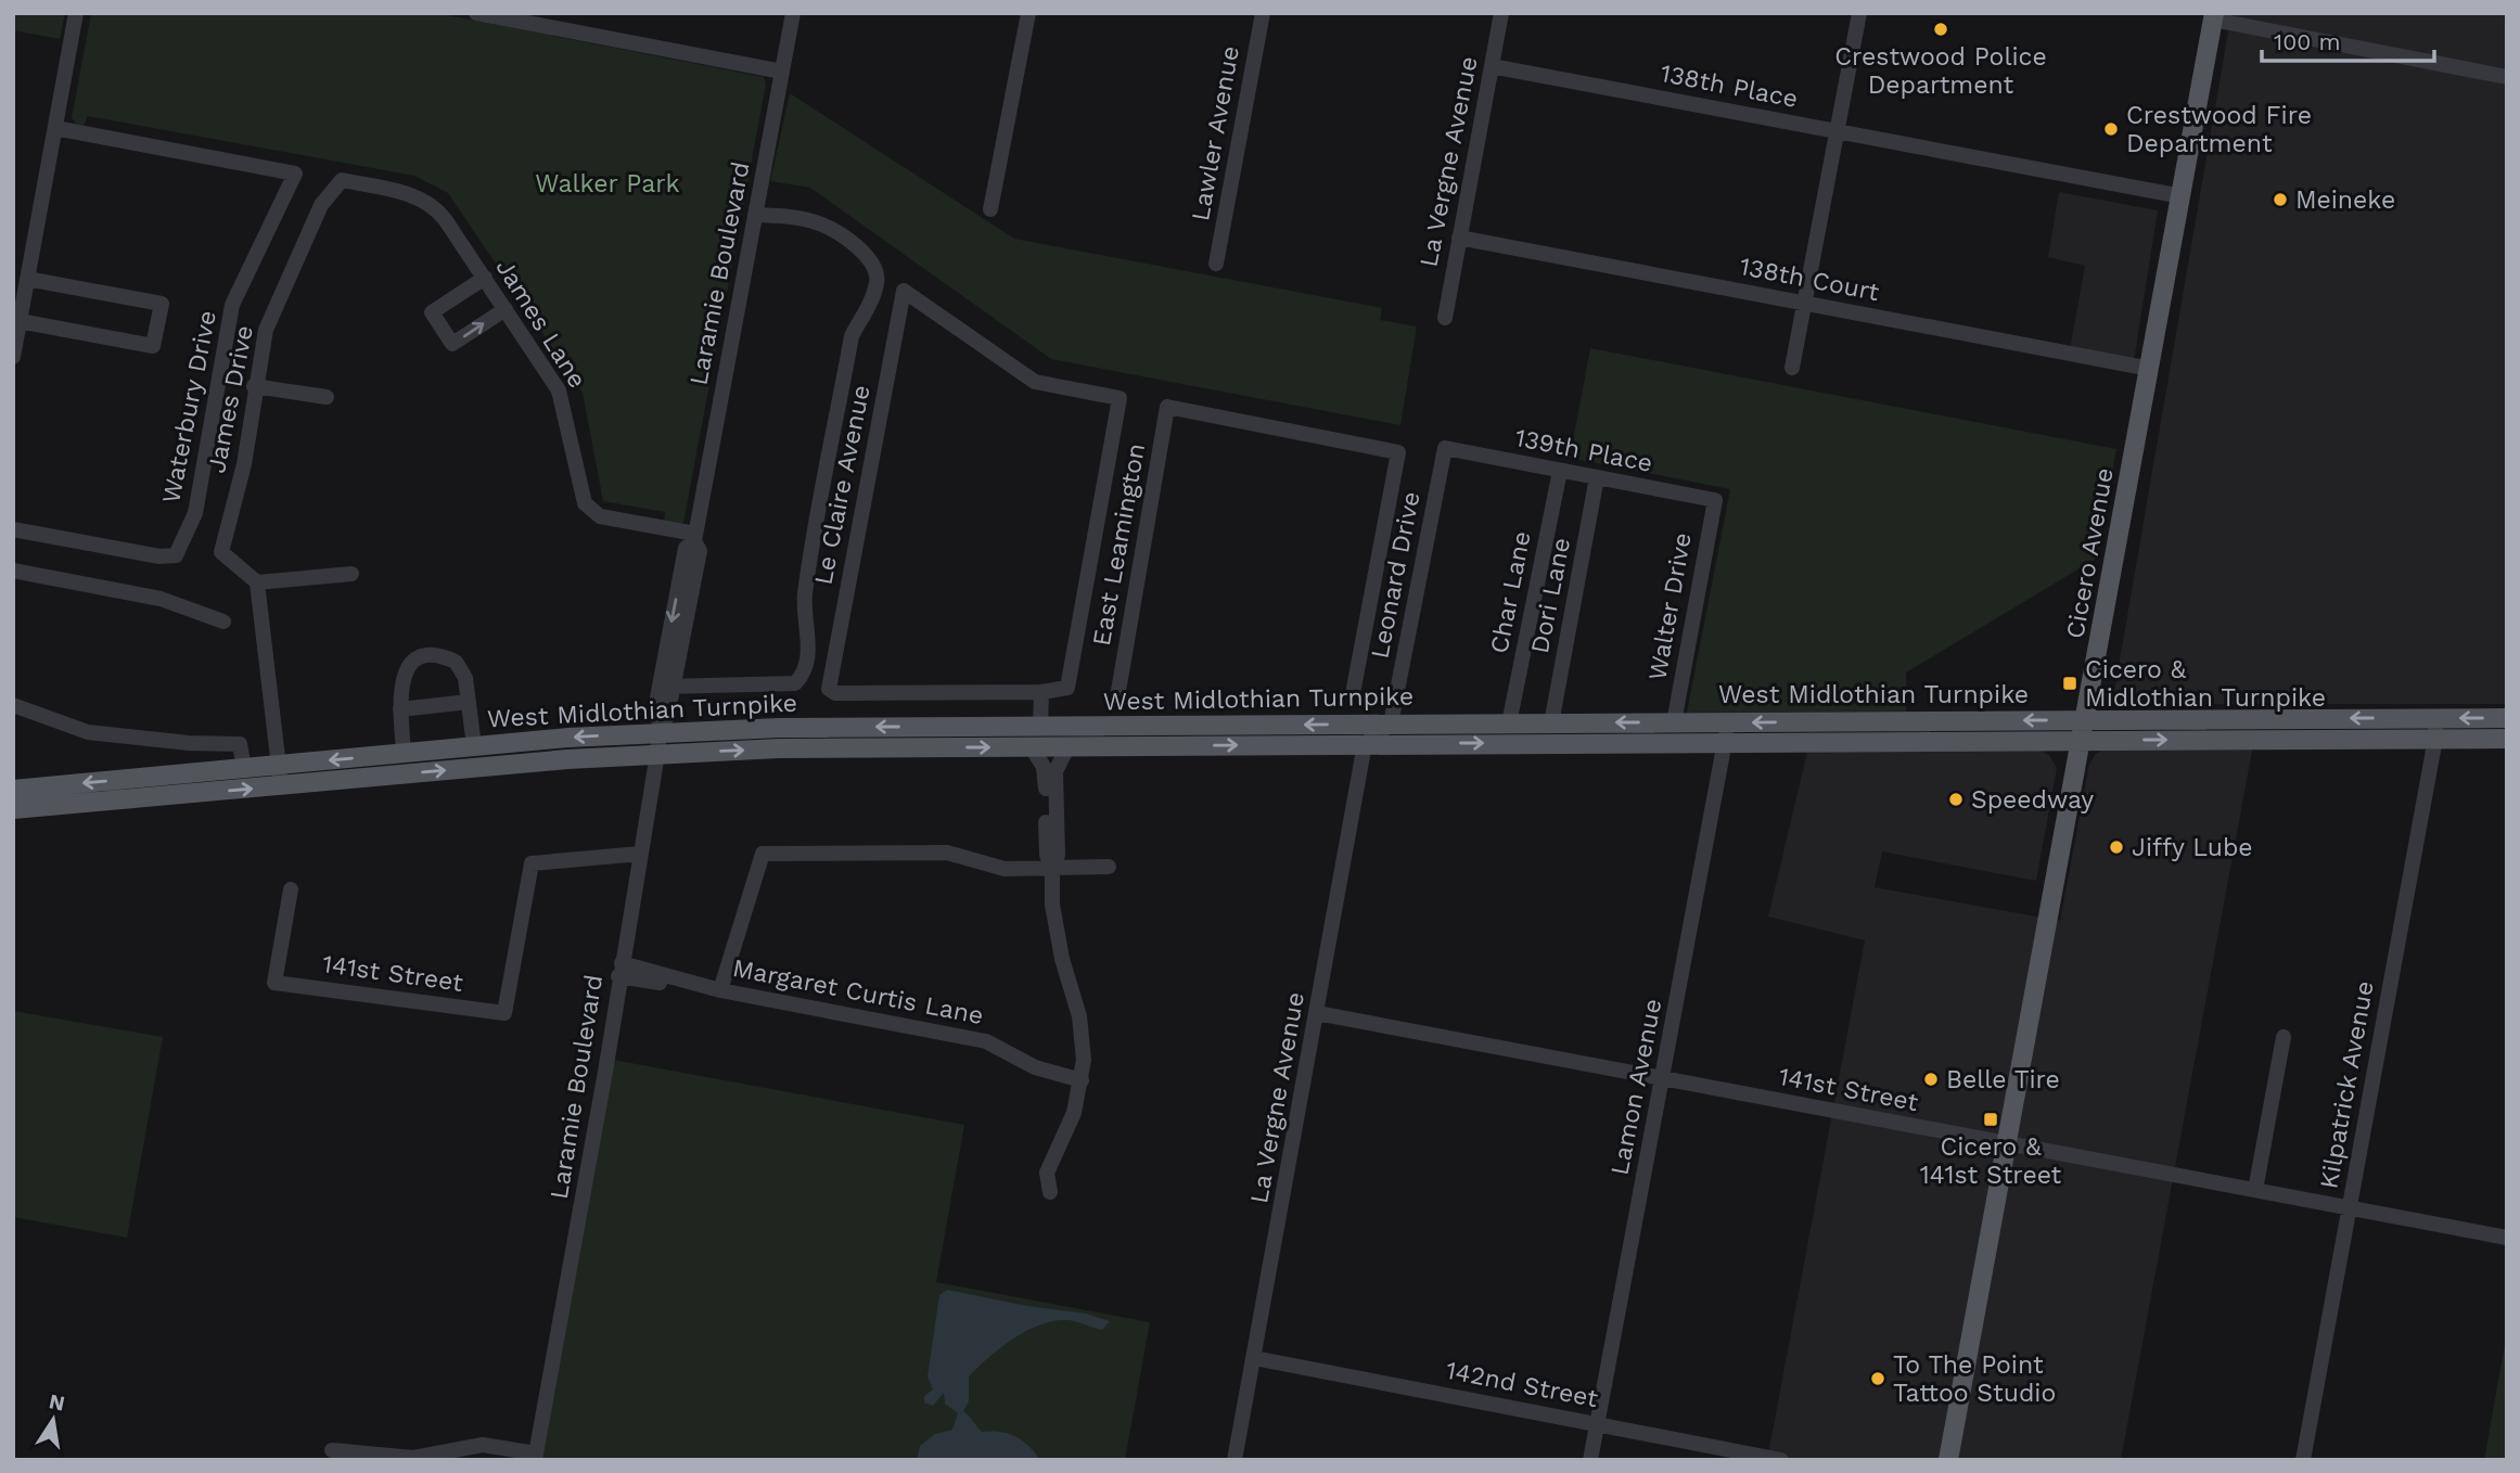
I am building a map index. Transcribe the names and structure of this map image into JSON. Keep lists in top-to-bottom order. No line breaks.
{"streets":{"main road":["Cicero Avenue","West Midlothian Turnpike"],"street":["138th Place","Lawler Avenue","La Vergne Avenue","Laramie Boulevard","138th Court","James Lane","James Drive","Waterbury Drive","139th Place","Le Claire Avenue","East Leamington","Leonard Drive","Char Lane","Dori Lane","Walter Drive","141st Street","Margaret Curtis Lane","Kilpatrick Avenue","Lamon Avenue","142nd Street"]},"crossings":[["138th Place","La Vergne Avenue"],["138th Place","Cicero Avenue"],["La Vergne Avenue","138th Court"],["La Vergne Avenue","West Midlothian Turnpike"],["La Vergne Avenue","141st Street"],["La Vergne Avenue","142nd Street"],["Laramie Boulevard","James Lane"],["Laramie Boulevard","West Midlothian Turnpike"],["Laramie Boulevard","141st Street"],["Laramie Boulevard","Margaret Curtis Lane"],["138th Court","Cicero Avenue"],["James Lane","James Drive"],["139th Place","Leonard Drive"],["139th Place","Char Lane"],["139th Place","Dori Lane"],["139th Place","Walter Drive"],["Cicero Avenue","West Midlothian Turnpike"],["Cicero Avenue","141st Street"],["Leonard Drive","West Midlothian Turnpike"],["Char Lane","West Midlothian Turnpike"],["Dori Lane","West Midlothian Turnpike"],["Walter Drive","West Midlothian Turnpike"],["West Midlothian Turnpike","Kilpatrick Avenue"],["West Midlothian Turnpike","Lamon Avenue"],["141st Street","Kilpatrick Avenue"],["141st Street","Lamon Avenue"],["Lamon Avenue","142nd Street"]],"parks":["Walker Park"],"places":{"other":["Crestwood Police Department","Crestwood Fire Department","Meineke","Speedway","Jiffy Lube","Belle Tire","To The Point Tattoo Studio"],"transit":["Cicero & Midlothian Turnpike","Cicero & 141st Street"]},"scale_bar":"100 m","north":"top"}
